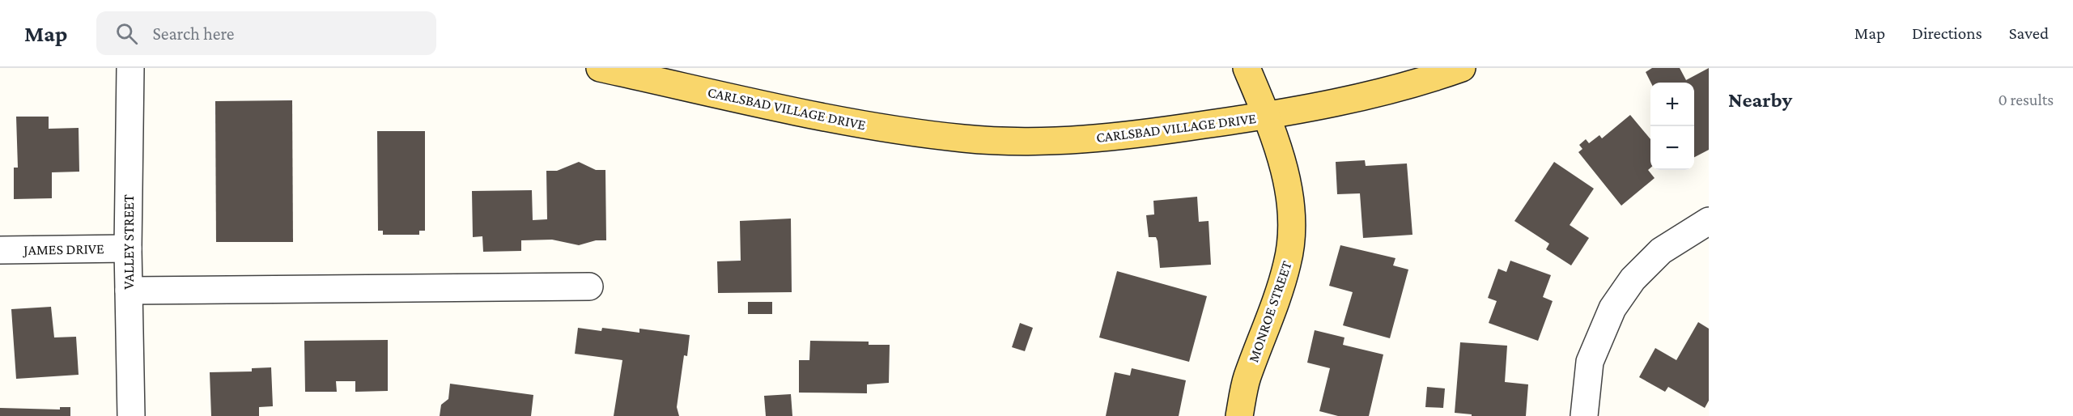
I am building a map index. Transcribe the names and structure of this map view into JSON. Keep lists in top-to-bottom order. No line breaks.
{"streets":{"main road":["CARLSBAD VILLAGE DRIVE","MONROE STREET"],"street":["VALLEY STREET","JAMES DRIVE"]},"crossings":[["CARLSBAD VILLAGE DRIVE","MONROE STREET"],["VALLEY STREET","JAMES DRIVE"]],"page":{"header":"Map","search":"Search here","nav":["Map","Directions","Saved"],"heading":["Nearby","0 results"],"map_buttons":["+","−"]}}
